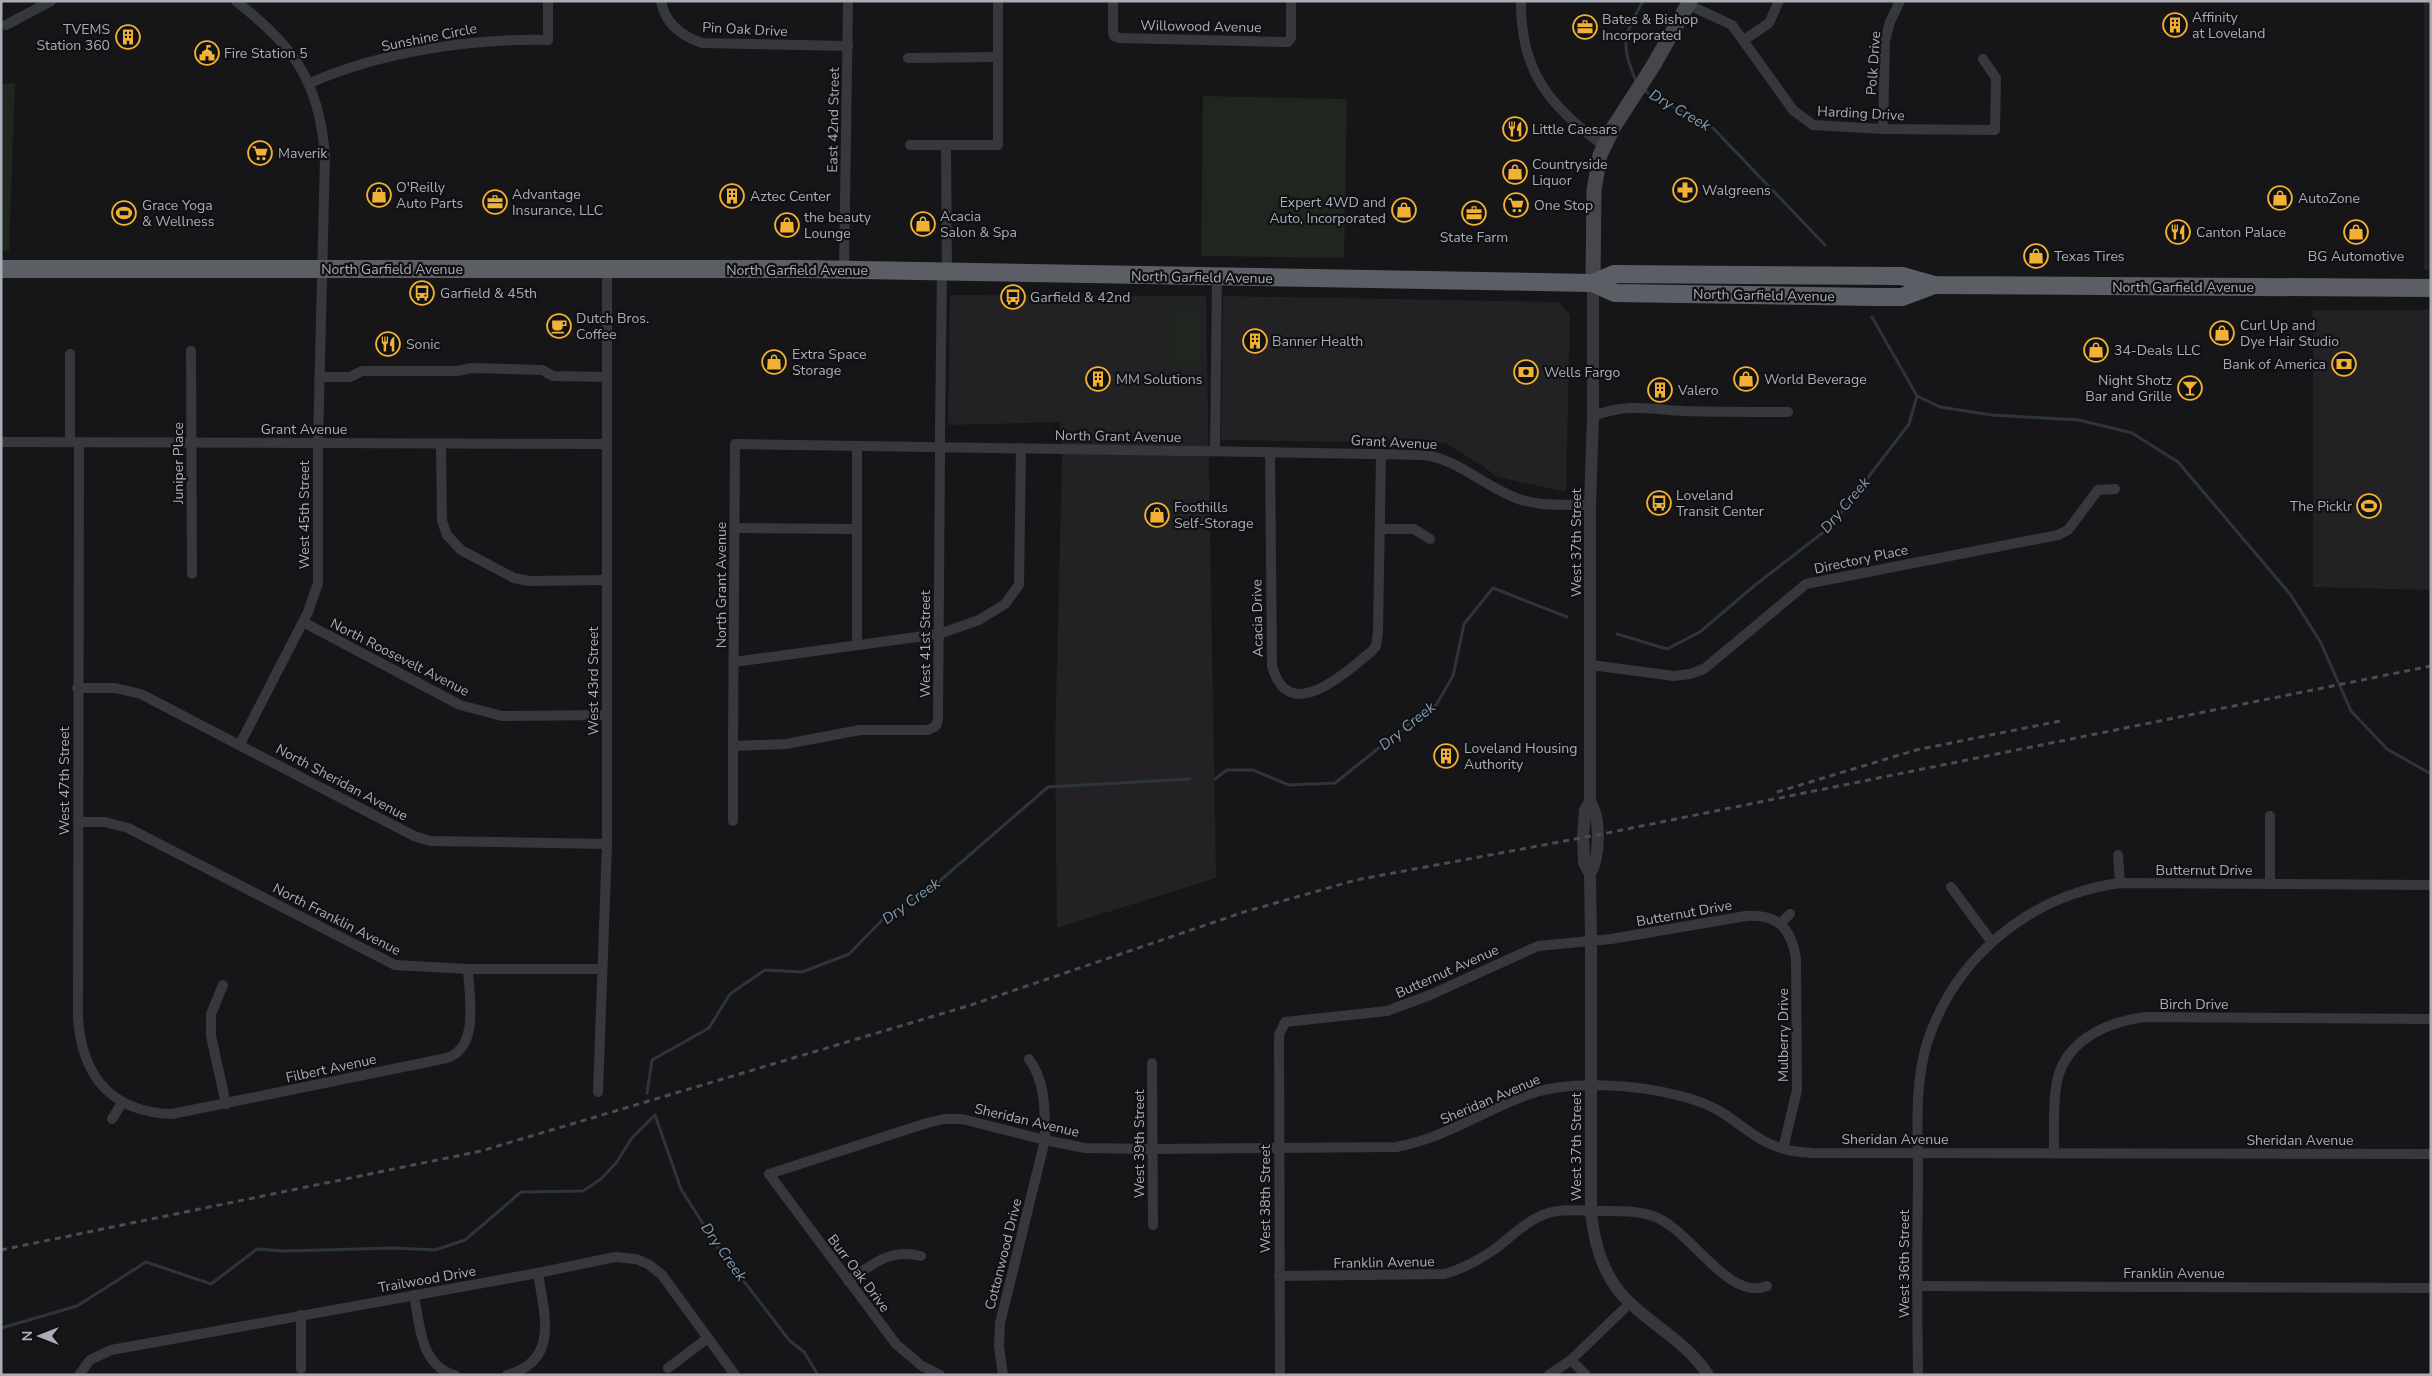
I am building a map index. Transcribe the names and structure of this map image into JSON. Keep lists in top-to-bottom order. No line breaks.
{"streets":{"highway":["North Garfield Avenue"],"street":["Willowood Avenue","Pin Oak Drive","Sunshine Circle","Polk Drive","Harding Drive","East 42nd Street","Grant Avenue","North Grant Avenue","Juniper Place","West 45th Street","West 37th Street","Directory Place","Acacia Drive","West 41st Street","North Roosevelt Avenue","West 43rd Street","West 47th Street","North Sheridan Avenue","Butternut Drive","North Franklin Avenue","Butternut Avenue","Birch Drive","Mulberry Drive","Filbert Avenue","Sheridan Avenue","West 39th Street","West 38th Street","Cottonwood Drive","Franklin Avenue","West 36th Street","Burr Oak Drive","Trailwood Drive"]},"crossings":[["Pin Oak Drive","East 42nd Street"],["Sunshine Circle","West 45th Street"],["Polk Drive","Harding Drive"],["East 42nd Street","North Garfield Avenue"],["North Garfield Avenue","West 45th Street"],["North Garfield Avenue","West 37th Street"],["North Garfield Avenue","West 41st Street"],["North Garfield Avenue","West 43rd Street"],["Grant Avenue","North Grant Avenue"],["Grant Avenue","Juniper Place"],["Grant Avenue","West 45th Street"],["Grant Avenue","West 37th Street"],["Grant Avenue","Acacia Drive"],["Grant Avenue","West 43rd Street"],["Grant Avenue","West 47th Street"],["North Grant Avenue","West 41st Street"],["West 45th Street","North Roosevelt Avenue"],["West 45th Street","North Sheridan Avenue"],["West 37th Street","Directory Place"],["West 37th Street","Butternut Drive"],["West 37th Street","Butternut Avenue"],["West 37th Street","Sheridan Avenue"],["West 37th Street","Franklin Avenue"],["North Roosevelt Avenue","West 43rd Street"],["West 43rd Street","North Sheridan Avenue"],["West 43rd Street","North Franklin Avenue"],["West 47th Street","North Sheridan Avenue"],["West 47th Street","North Franklin Avenue"],["West 47th Street","Filbert Avenue"],["Butternut Drive","Butternut Avenue"],["Butternut Drive","Mulberry Drive"],["Butternut Drive","Sheridan Avenue"],["Butternut Drive","West 36th Street"],["North Franklin Avenue","Filbert Avenue"],["Butternut Avenue","West 38th Street"],["Birch Drive","Sheridan Avenue"],["Mulberry Drive","Sheridan Avenue"],["Sheridan Avenue","West 39th Street"],["Sheridan Avenue","West 38th Street"],["Sheridan Avenue","Cottonwood Drive"],["Sheridan Avenue","West 36th Street"],["Sheridan Avenue","Burr Oak Drive"],["West 38th Street","Franklin Avenue"],["Franklin Avenue","West 36th Street"]],"water":["Dry Creek"],"places":{"building":["Affinity at Loveland","TVEMS Station 360","Aztec Center","Banner Health","MM Solutions","Valero","Loveland Housing Authority"],"office":["Bates & Bishop Incorporated","Advantage Insurance, LLC","State Farm"],"public building":["Fire Station 5"],"restaurant":["Little Caesars","Canton Palace","Sonic"],"supermarket":["Maverik","One Stop"],"shop":["Countryside Liquor","O'Reilly Auto Parts","AutoZone","Expert 4WD and Auto, Incorporated","Acacia Salon & Spa","the beauty Lounge","BG Automotive","Texas Tires","Curl Up and Dye Hair Studio","34-Deals LLC","Extra Space Storage","World Beverage","Foothills Self-Storage"],"pharmacy":["Walgreens"],"sports":["Grace Yoga & Wellness","The Picklr"],"bus stop":["Garfield & 45th","Garfield & 42nd","Loveland Transit Center"],"cafe":["Dutch Bros. Coffee"],"bank":["Bank of America","Wells Fargo"],"bar":["Night Shotz Bar and Grille"]},"north":"left"}
